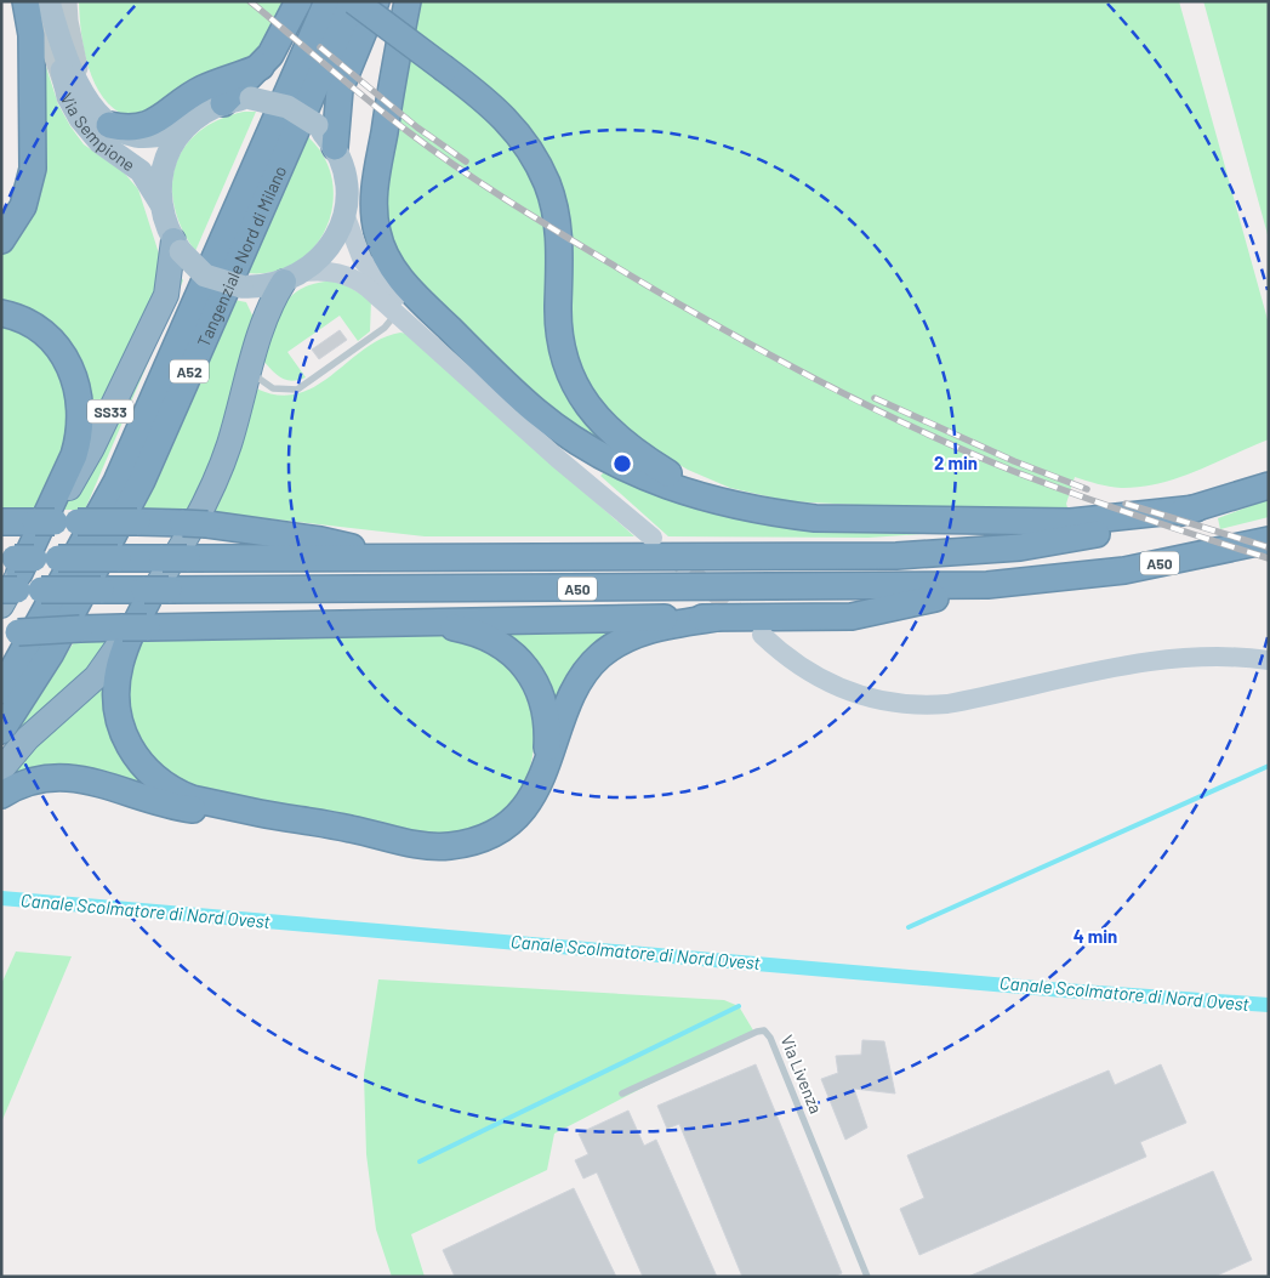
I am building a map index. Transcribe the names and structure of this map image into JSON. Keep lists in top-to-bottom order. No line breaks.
{"streets":{"highway":["Tangenziale Nord di Milano","A52","SS33","A50"],"main road":["Via Sempione"],"lane":["Via Livenza"]},"crossings":[["Via Sempione","SS33"],["SS33","A50"]],"water":["Canale Scolmatore di Nord Ovest"],"rings":["2 min","4 min"]}
